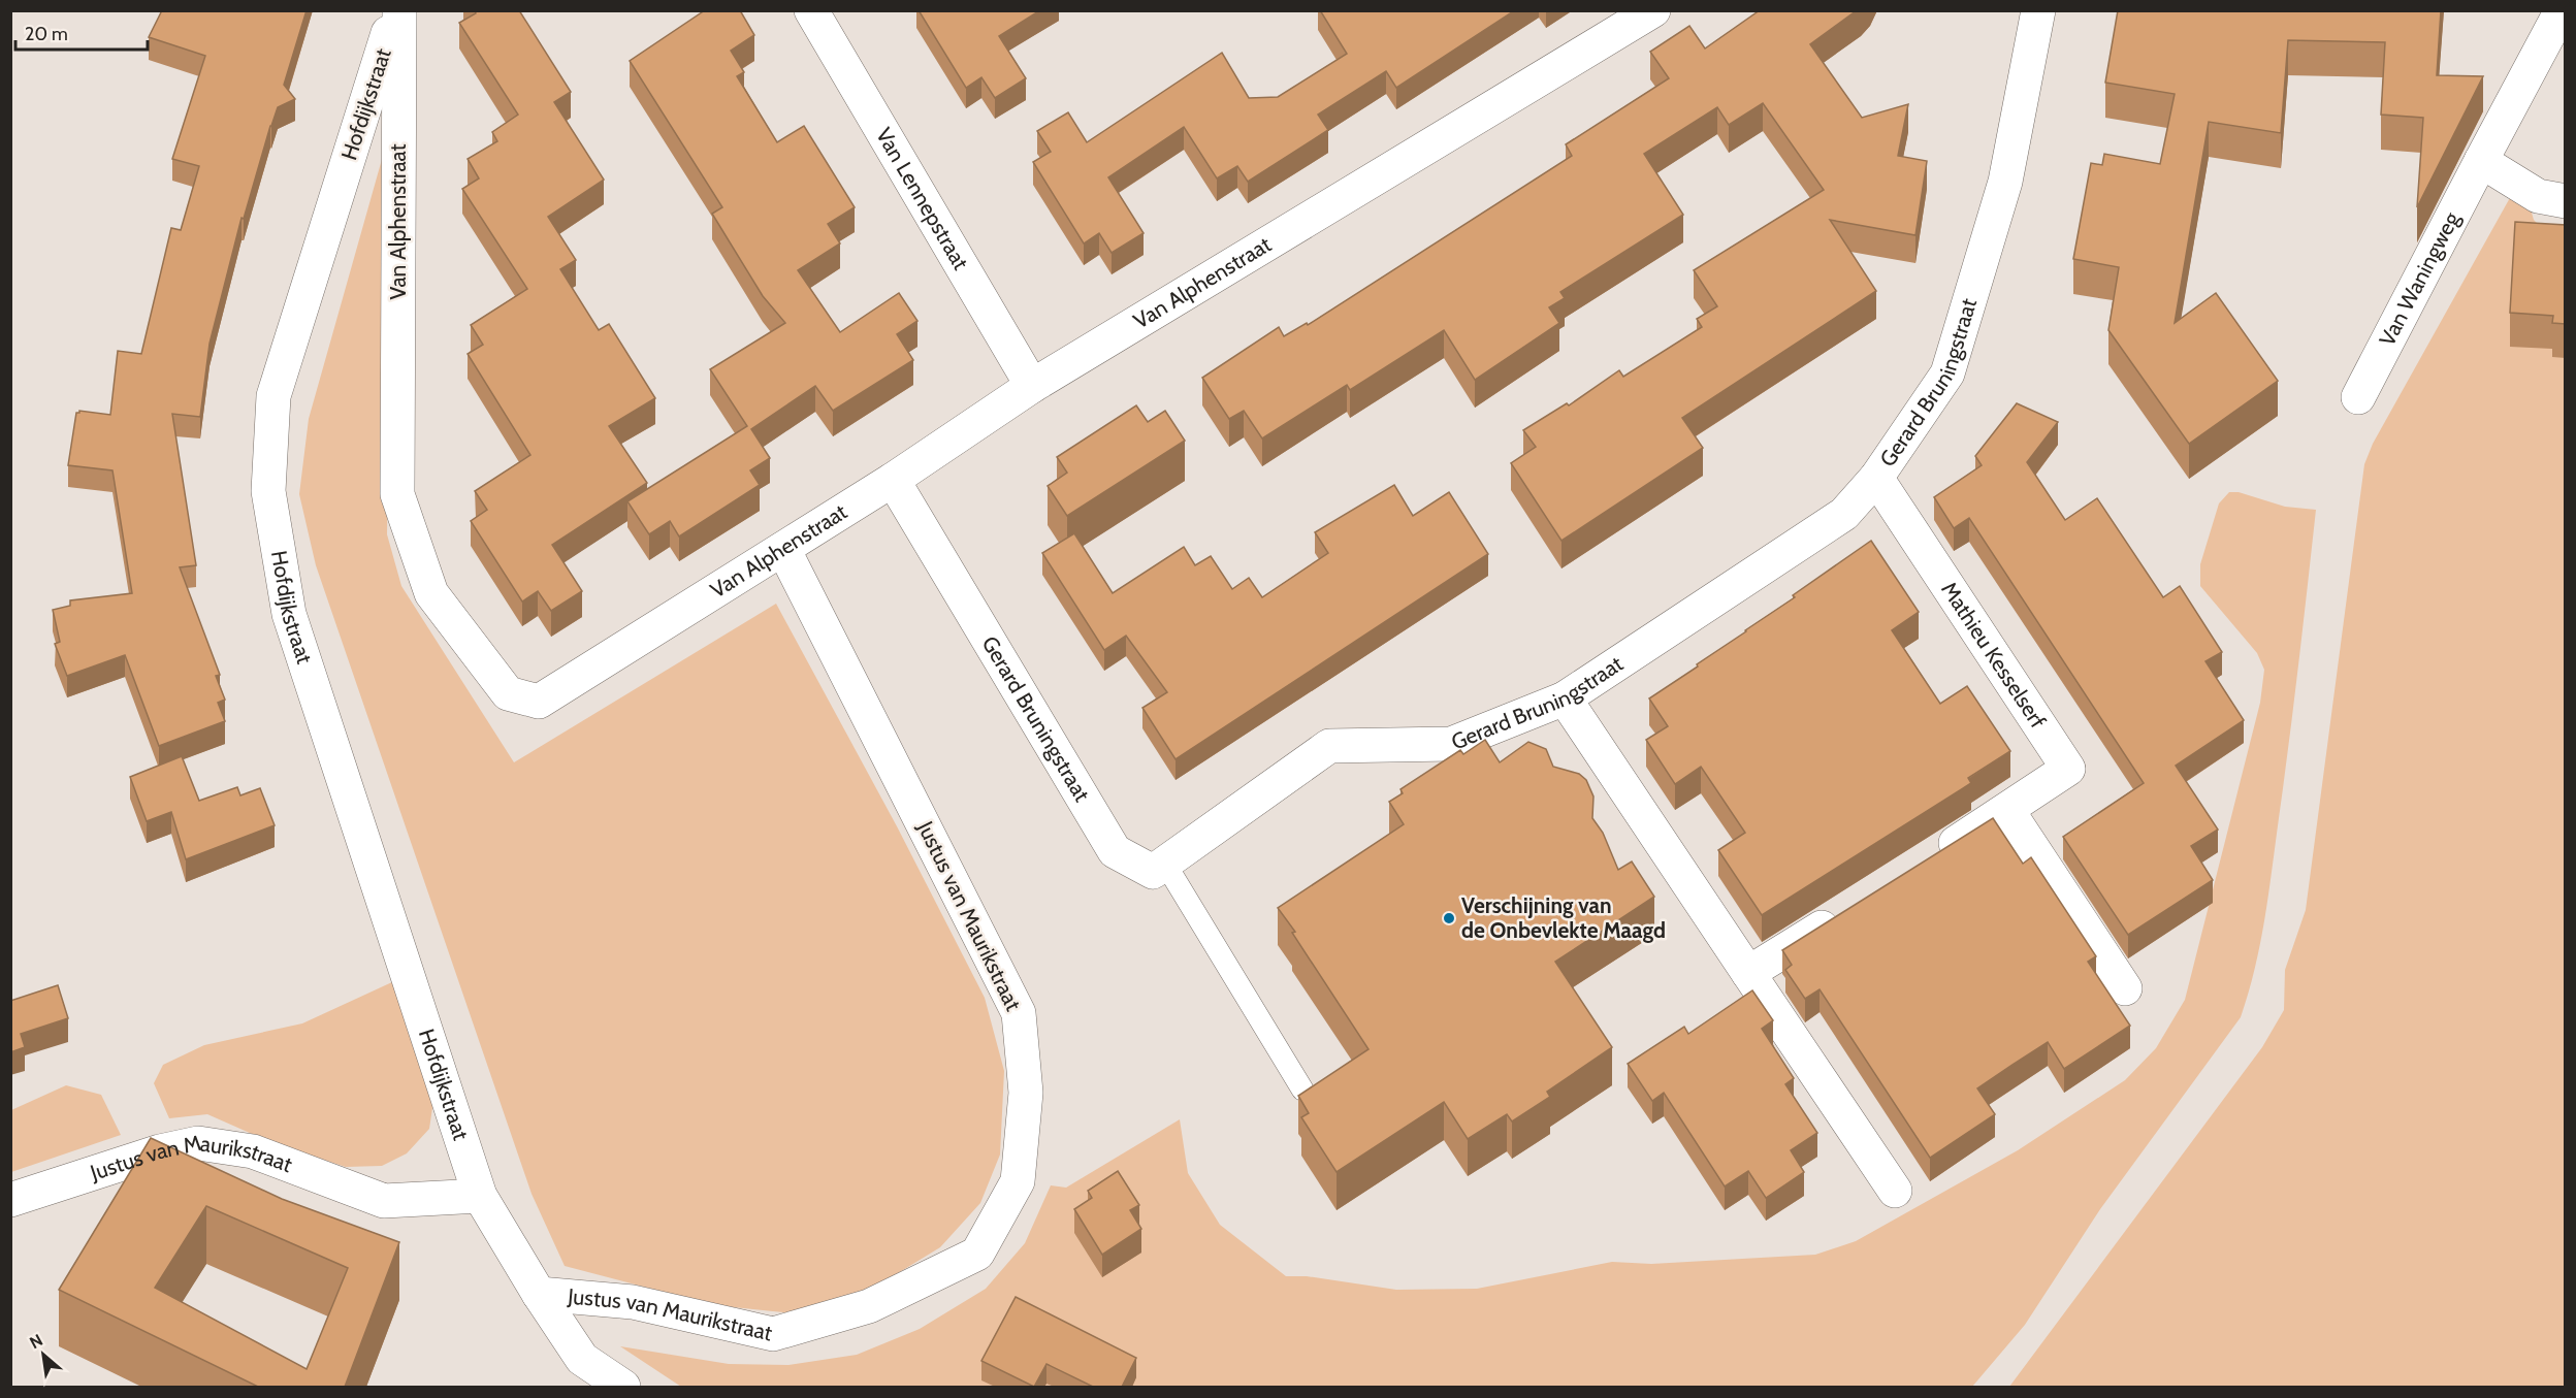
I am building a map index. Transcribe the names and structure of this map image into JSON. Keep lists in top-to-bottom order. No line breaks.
{"streets":{"street":["Hofdijkstraat","Van Lennepstraat","Van Alphenstraat","Van Waningweg","Gerard Bruningstraat","Mathieu Kesselserf","Justus van Maurikstraat"]},"crossings":[["Hofdijkstraat","Van Alphenstraat"],["Hofdijkstraat","Justus van Maurikstraat"],["Van Lennepstraat","Van Alphenstraat"],["Van Alphenstraat","Gerard Bruningstraat"],["Van Alphenstraat","Justus van Maurikstraat"],["Gerard Bruningstraat","Mathieu Kesselserf"]],"places":["Verschijning van de Onbevlekte Maagd"],"scale_bar":"20 m","north":"top left"}
